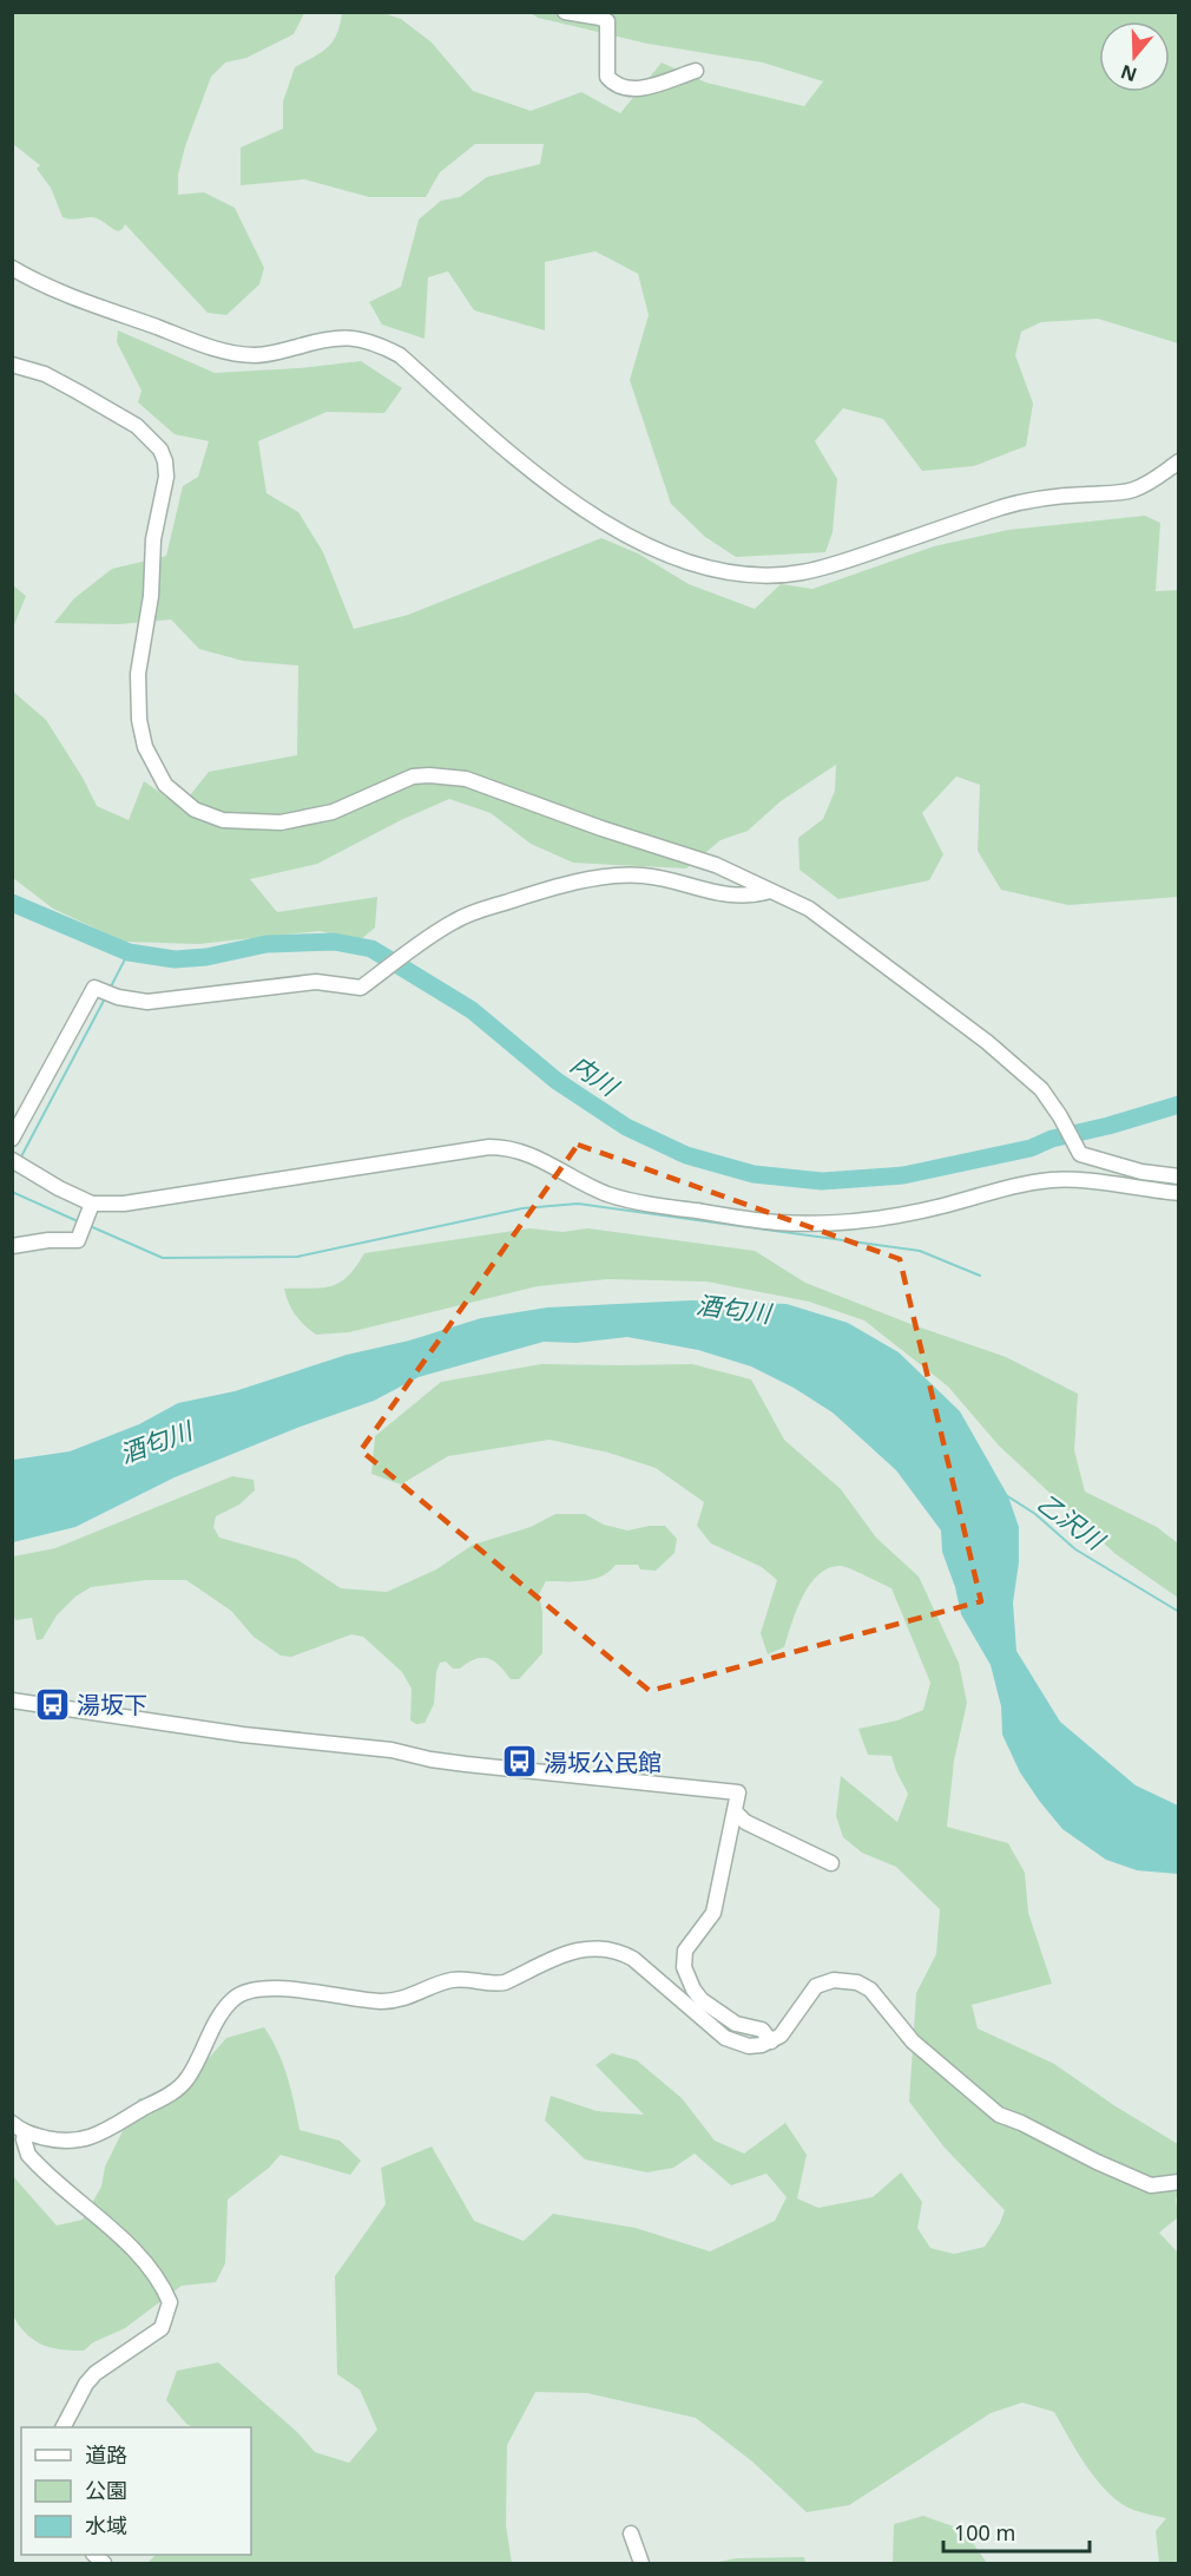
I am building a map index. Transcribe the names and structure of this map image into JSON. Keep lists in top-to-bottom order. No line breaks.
{"water":["内川","酒匂川","乙沢川"],"places":{"bus stop":["湯坂下","湯坂公民館"]},"legend":["道路","公園","水域"],"scale_bar":"100 m","north":"bottom"}
